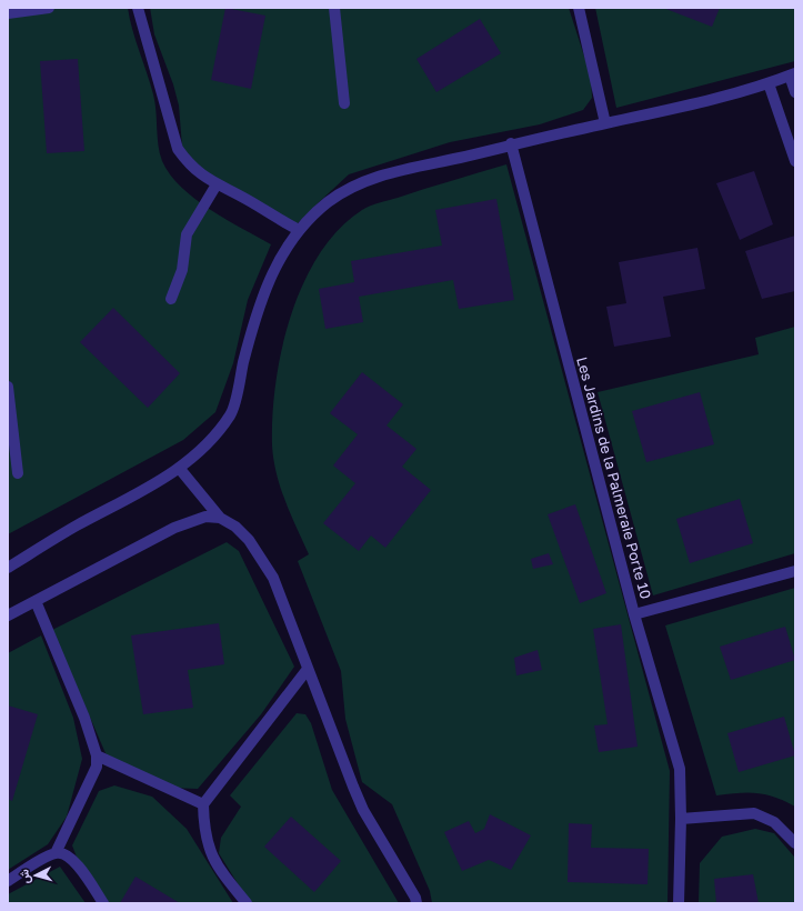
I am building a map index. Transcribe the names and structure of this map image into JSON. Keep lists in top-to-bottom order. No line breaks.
{"streets":{"street":["Les Jardins de la Palmeraie Porte 10"]},"north":"left"}
